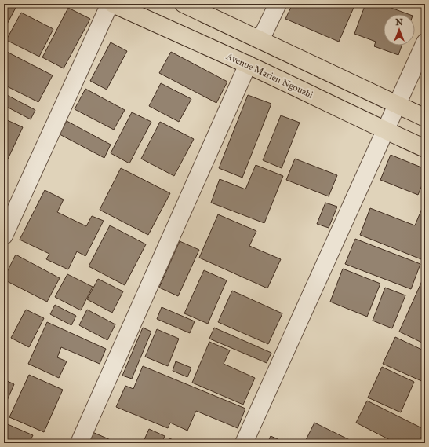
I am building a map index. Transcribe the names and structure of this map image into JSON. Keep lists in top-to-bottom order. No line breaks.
{"streets":{"main road":["Avenue Marien Ngouabi"]},"north":"top"}
